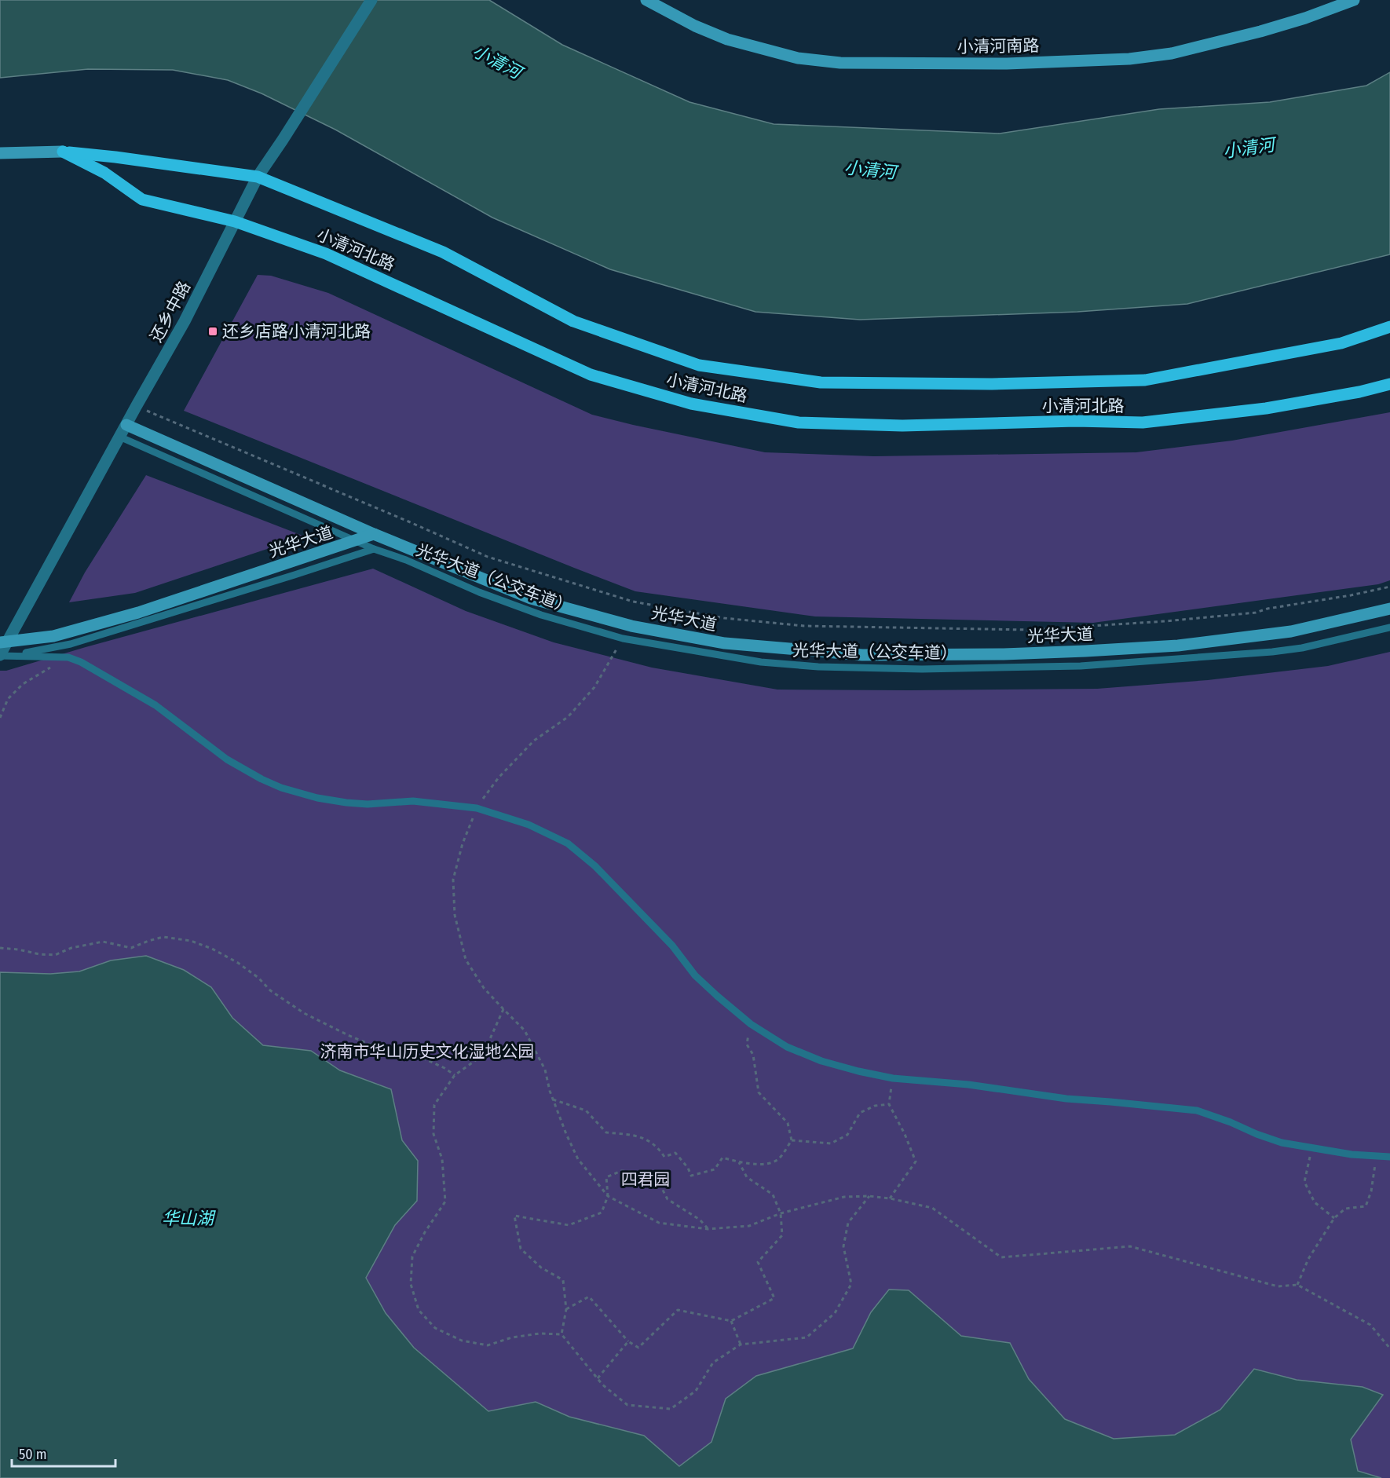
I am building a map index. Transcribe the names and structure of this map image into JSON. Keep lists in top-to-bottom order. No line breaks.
{"streets":{"main road":["小清河南路","小清河北路","光华大道"],"street":["还乡中路"],"lane":["光华大道（公交车道）"]},"crossings":[["小清河北路","还乡中路"],["还乡中路","光华大道"],["还乡中路","光华大道（公交车道）"],["光华大道","光华大道（公交车道）"]],"water":["小清河","华山湖"],"parks":["济南市华山历史文化湿地公园","四君园"],"places":{"transit":["还乡店路小清河北路"]},"scale_bar":"50 m"}
